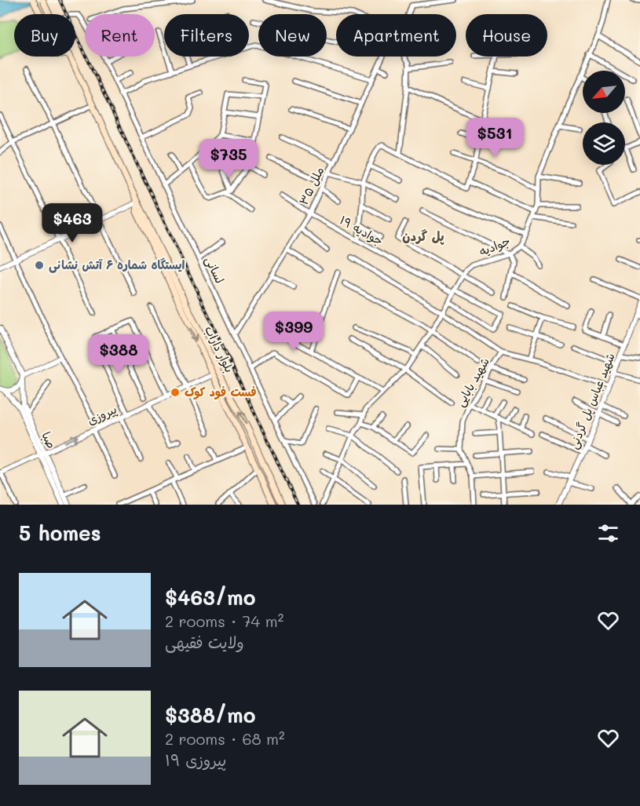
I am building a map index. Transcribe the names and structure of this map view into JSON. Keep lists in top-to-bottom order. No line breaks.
{"streets":{"main road":["بلوار داراب"],"street":["ملل ۳۵","جوادیه ۱۹","جوادیه","لسانی","شهید بابایی","شهید عباس پل گردنی","پیروزی","صبا"]},"crossings":[["ملل ۳۵","جوادیه ۱۹"],["ملل ۳۵","لسانی"],["جوادیه ۱۹","جوادیه"],["بلوار داراب","پیروزی"],["پیروزی","صبا"]],"districts":["پل گردن"],"places":["ایستگاه شماره ۶ آتش نشانی","فست فود کوک"],"north":"bottom left","page":{"chip":["Buy","Rent","Filters","New","Apartment","House"],"price":["$531","$735","$463","$399","$388"],"heading":"5 homes","list":[{"name":"$463/mo","note":"2 rooms · 74 m² · ولایت فقیهی"},{"name":"$388/mo","note":"2 rooms · 68 m² · پیروزی ۱۹"}]}}
